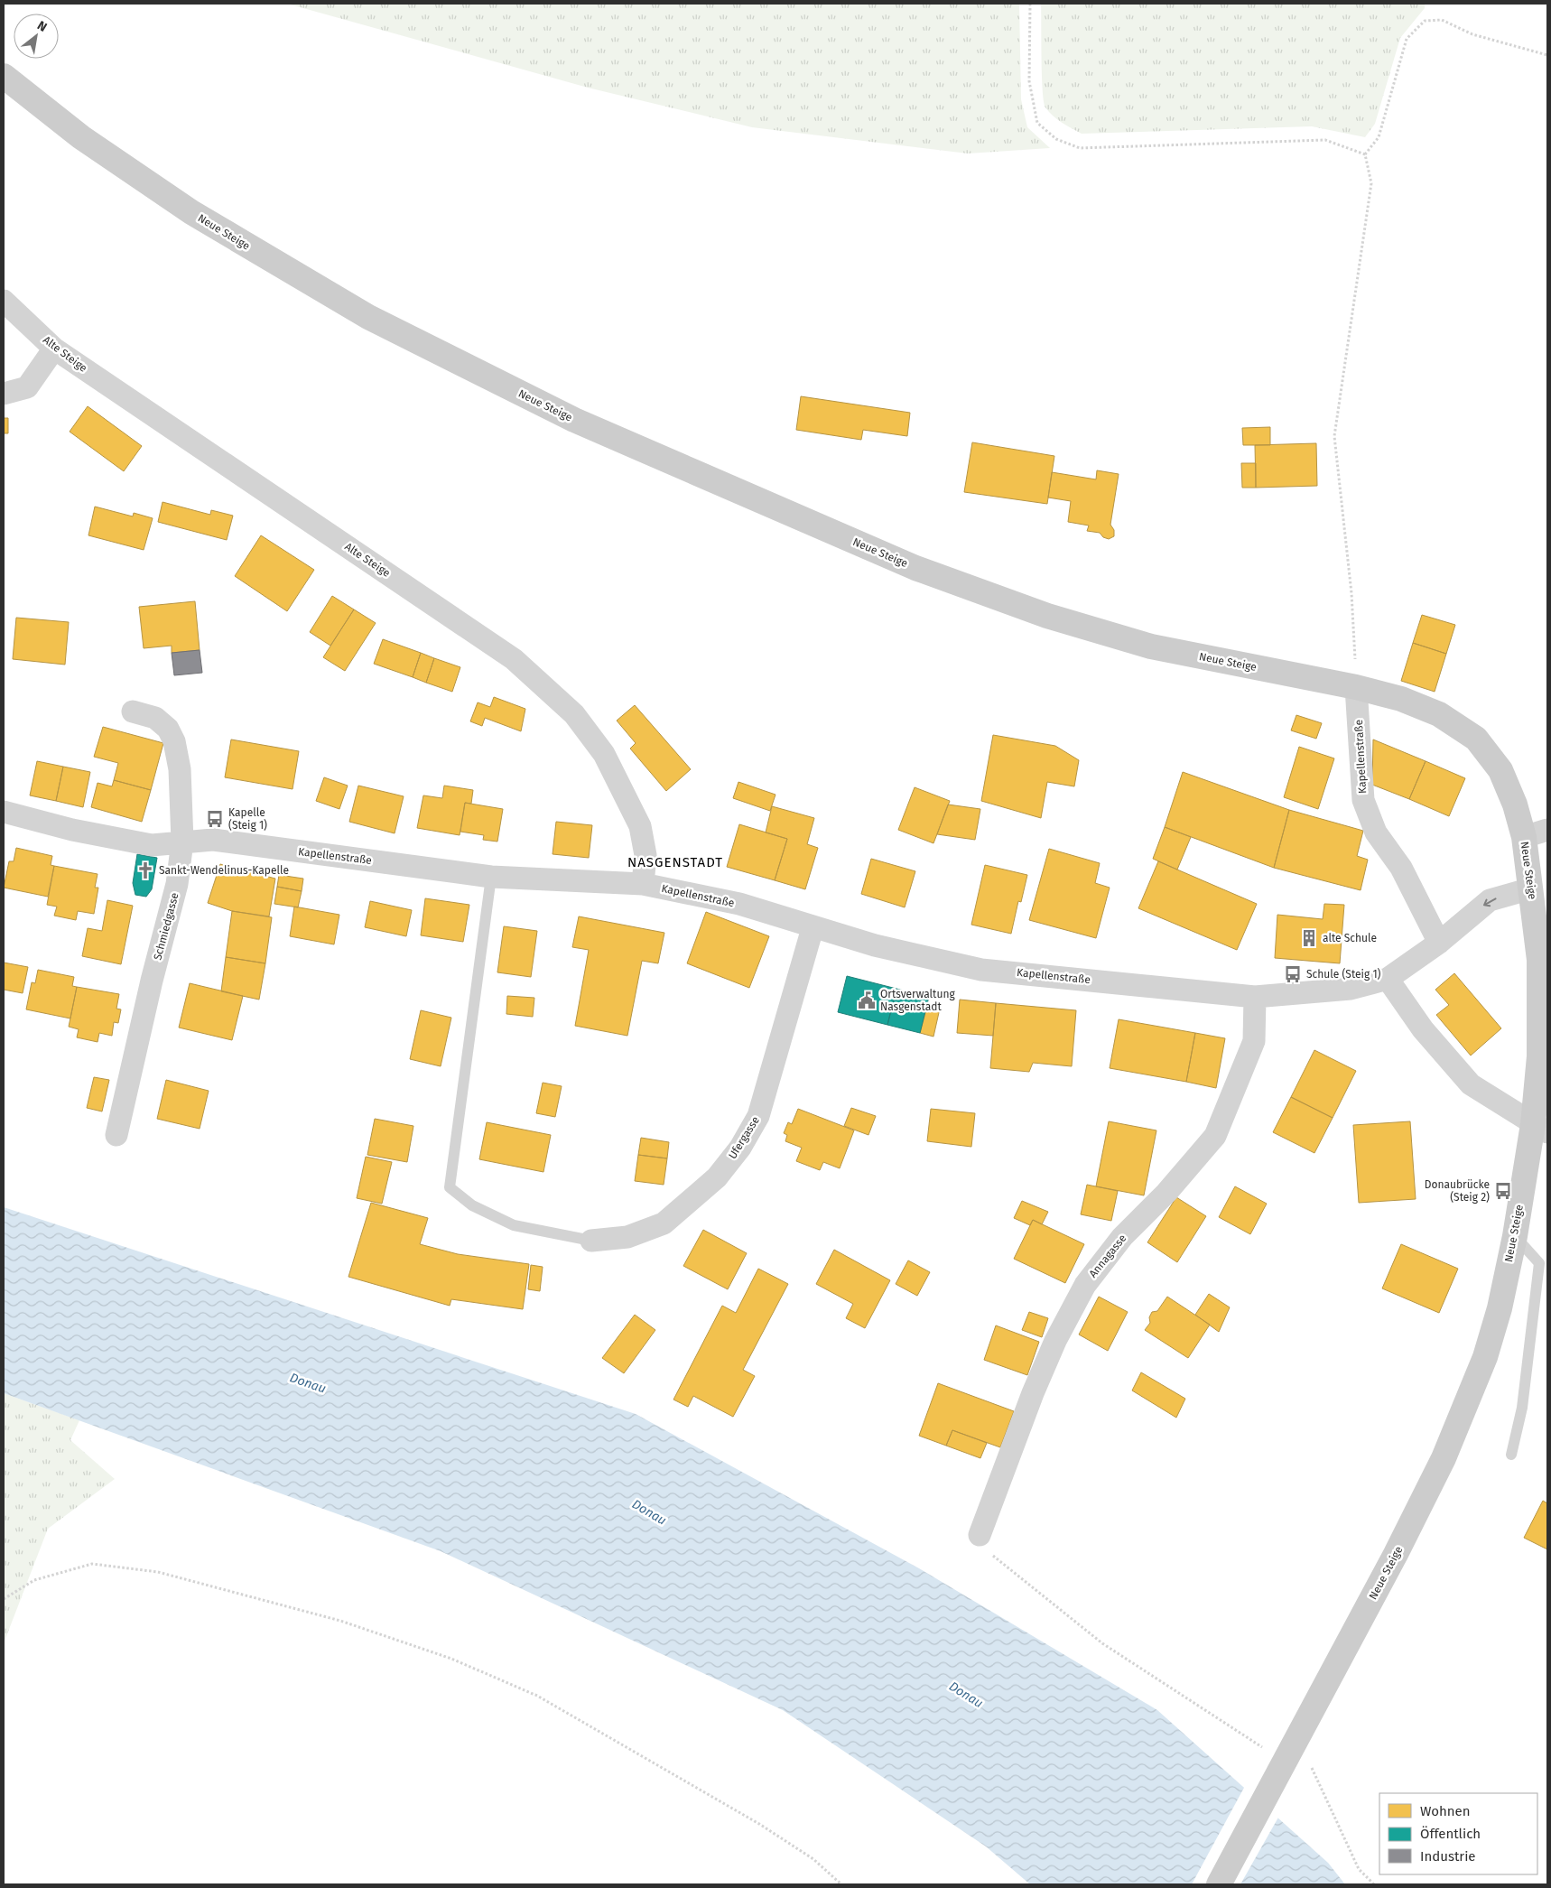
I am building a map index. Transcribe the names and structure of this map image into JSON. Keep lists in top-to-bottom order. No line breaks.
{"streets":{"main road":["Neue Steige"],"street":["Alte Steige","Kapellenstraße","Schmiedgasse","Ufergasse","Annagasse"]},"crossings":[["Neue Steige","Kapellenstraße"],["Alte Steige","Kapellenstraße"],["Kapellenstraße","Schmiedgasse"],["Kapellenstraße","Ufergasse"],["Kapellenstraße","Annagasse"]],"districts":["NASGENSTADT"],"water":["Donau"],"places":{"bus stop":["Kapelle (Steig 1)","Schule (Steig 1)","Donaubrücke (Steig 2)"],"church":["Sankt-Wendelinus-Kapelle"],"building":["alte Schule"],"public building":["Ortsverwaltung Nasgenstadt"]},"legend":["Wohnen","Öffentlich","Industrie"],"north":"top right"}
